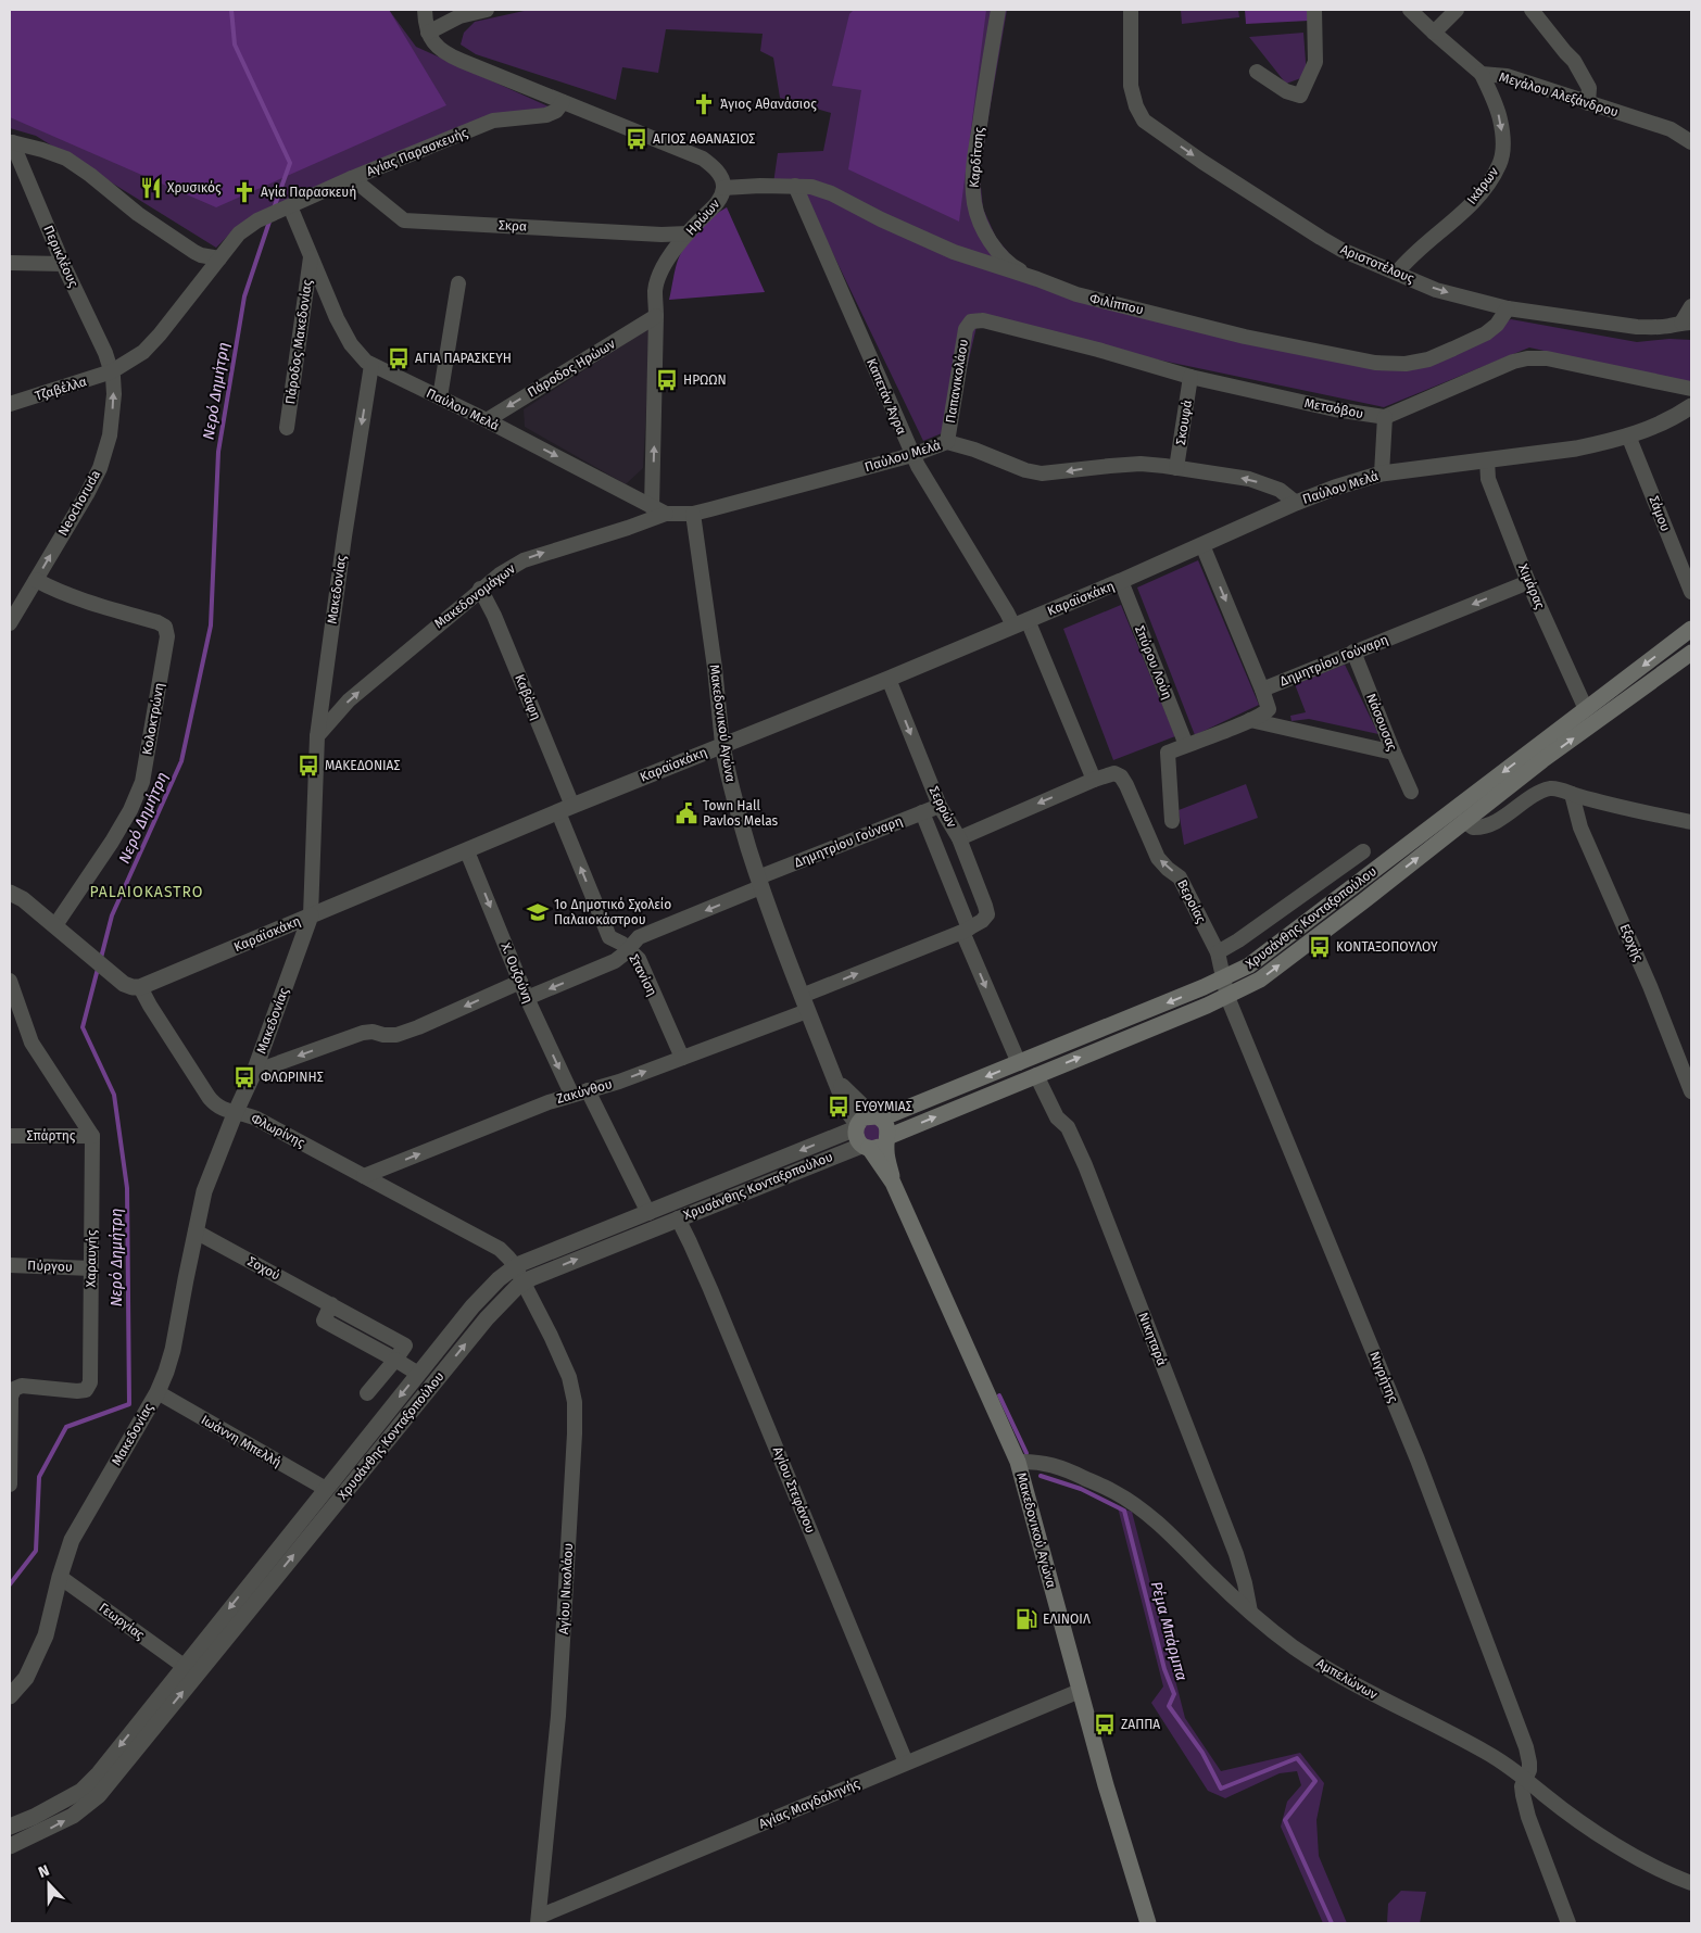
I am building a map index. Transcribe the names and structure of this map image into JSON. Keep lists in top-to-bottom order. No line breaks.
{"streets":{"main road":["Μακεδονικού Αγώνα","Χρυσάνθης Κονταξοπούλου"],"street":["Μεγάλου Αλεξάνδρου","Αγίας Παρασκευής","Καρδίτσης","Ικάρων","Ηρώων","Σκρα","Περικλέους","Αριστοτέλους","Φιλίππου","Πάροδος Μακεδονίας","Πάροδος Ηρώων","Παπανικολάου","Τζαβέλλα","Καπετάν Άγρα","Μετσόβου","Παύλου Μελά","Σκουφά","Neochoruda","Σάμου","Χιμάρας","Μακεδονίας","Μακεδονομάχων","Καραϊσκάκη","Δημητρίου Γούναρη","Σπύρου Λούη","Καβάφη","Κολοκτρώνη","Νάσουσας","Σερρών","Βεροίας","Εξοχής","Χ. Ουζούνη","Στανίση","Ζακύνθου","Φλωρίνης","Σπάρτης","Χαραυγής","Πύργου","Σοχού","Νικηταρά","Νιγρήτης","Ιωάννη Μπελλή","Αγίου Στεφάνου","Αγίου Νικολάου","Γεωργίας","Αμπελώνων","Αγίας Μαγδαληνής"]},"crossings":[["Μεγάλου Αλεξάνδρου","Ικάρων"],["Αγίας Παρασκευής","Ηρώων"],["Αγίας Παρασκευής","Σκρα"],["Αγίας Παρασκευής","Περικλέους"],["Αγίας Παρασκευής","Τζαβέλλα"],["Αγίας Παρασκευής","Παύλου Μελά"],["Αγίας Παρασκευής","Neochoruda"],["Καρδίτσης","Φιλίππου"],["Ικάρων","Αριστοτέλους"],["Ηρώων","Σκρα"],["Ηρώων","Φιλίππου"],["Ηρώων","Πάροδος Ηρώων"],["Ηρώων","Παύλου Μελά"],["Ηρώων","Μακεδονομάχων"],["Περικλέους","Τζαβέλλα"],["Περικλέους","Neochoruda"],["Αριστοτέλους","Φιλίππου"],["Φιλίππου","Καπετάν Άγρα"],["Πάροδος Μακεδονίας","Παύλου Μελά"],["Πάροδος Ηρώων","Παύλου Μελά"],["Παπανικολάου","Μετσόβου"],["Παπανικολάου","Παύλου Μελά"],["Τζαβέλλα","Neochoruda"],["Καπετάν Άγρα","Παύλου Μελά"],["Καπετάν Άγρα","Καραϊσκάκη"],["Καπετάν Άγρα","Βεροίας"],["Μετσόβου","Σκουφά"],["Παύλου Μελά","Σκουφά"],["Παύλου Μελά","Σάμου"],["Παύλου Μελά","Χιμάρας"],["Παύλου Μελά","Μακεδονίας"],["Παύλου Μελά","Μακεδονομάχων"],["Παύλου Μελά","Καραϊσκάκη"],["Παύλου Μελά","Μακεδονικού Αγώνα"],["Neochoruda","Κολοκτρώνη"],["Χιμάρας","Δημητρίου Γούναρη"],["Χιμάρας","Χρυσάνθης Κονταξοπούλου"],["Μακεδονίας","Μακεδονομάχων"],["Μακεδονίας","Καραϊσκάκη"],["Μακεδονίας","Φλωρίνης"],["Μακεδονίας","Σοχού"],["Μακεδονίας","Ιωάννη Μπελλή"],["Μακεδονίας","Γεωργίας"],["Μακεδονομάχων","Καβάφη"],["Καραϊσκάκη","Σπύρου Λούη"],["Καραϊσκάκη","Καβάφη"],["Καραϊσκάκη","Μακεδονικού Αγώνα"],["Καραϊσκάκη","Σερρών"],["Καραϊσκάκη","Χ. Ουζούνη"],["Καραϊσκάκη","Στανίση"],["Καραϊσκάκη","Φλωρίνης"],["Δημητρίου Γούναρη","Σπύρου Λούη"],["Δημητρίου Γούναρη","Νάσουσας"],["Δημητρίου Γούναρη","Μακεδονικού Αγώνα"],["Δημητρίου Γούναρη","Σερρών"],["Δημητρίου Γούναρη","Χ. Ουζούνη"],["Δημητρίου Γούναρη","Στανίση"],["Καβάφη","Στανίση"],["Μακεδονικού Αγώνα","Χρυσάνθης Κονταξοπούλου"],["Μακεδονικού Αγώνα","Ζακύνθου"],["Μακεδονικού Αγώνα","Αμπελώνων"],["Μακεδονικού Αγώνα","Αγίας Μαγδαληνής"],["Σερρών","Χρυσάνθης Κονταξοπούλου"],["Σερρών","Ζακύνθου"],["Βεροίας","Χρυσάνθης Κονταξοπούλου"],["Βεροίας","Νιγρήτης"],["Χρυσάνθης Κονταξοπούλου","Φλωρίνης"],["Χρυσάνθης Κονταξοπούλου","Νικηταρά"],["Χρυσάνθης Κονταξοπούλου","Νιγρήτης"],["Χρυσάνθης Κονταξοπούλου","Ιωάννη Μπελλή"],["Χρυσάνθης Κονταξοπούλου","Αγίου Στεφάνου"],["Χρυσάνθης Κονταξοπούλου","Αγίου Νικολάου"],["Χρυσάνθης Κονταξοπούλου","Γεωργίας"],["Χ. Ουζούνη","Ζακύνθου"],["Στανίση","Ζακύνθου"],["Ζακύνθου","Φλωρίνης"],["Φλωρίνης","Αγίου Νικολάου"],["Σπάρτης","Χαραυγής"],["Χαραυγής","Πύργου"],["Νικηταρά","Αμπελώνων"],["Νιγρήτης","Αμπελώνων"],["Αγίου Στεφάνου","Αγίας Μαγδαληνής"],["Αγίου Νικολάου","Αγίας Μαγδαληνής"]],"one_way":["Ικάρων","Αριστοτέλους","Πάροδος Ηρώων","Neochoruda","Μακεδονομάχων","Δημητρίου Γούναρη","Σερρών","Βεροίας","Χ. Ουζούνη","Στανίση"],"districts":["PALAIOKASTRO"],"water":["Νερό Δημήτρη","Ρέμα Μπάρμπα"],"places":{"church":["Άγιος Αθανάσιος","Αγία Παρασκευή"],"bus stop":["ΑΓΙΟΣ ΑΘΑΝΑΣΙΟΣ","ΑΓΙΑ ΠΑΡΑΣΚΕΥΗ","ΗΡΩΩΝ","ΜΑΚΕΔΟΝΙΑΣ","ΚΟΝΤΑΞΟΠΟΥΛΟΥ","ΦΛΩΡΙΝΗΣ","ΕΥΘΥΜΙΑΣ","ΖΑΠΠΑ"],"restaurant":["Χρυσικός"],"public building":["Town Hall Pavlos Melas"],"school or university":["1ο Δημοτικό Σχολείο Παλαιοκάστρου"],"fuel station":["ΕΛΙΝΟΙΛ"]},"north":"top"}
